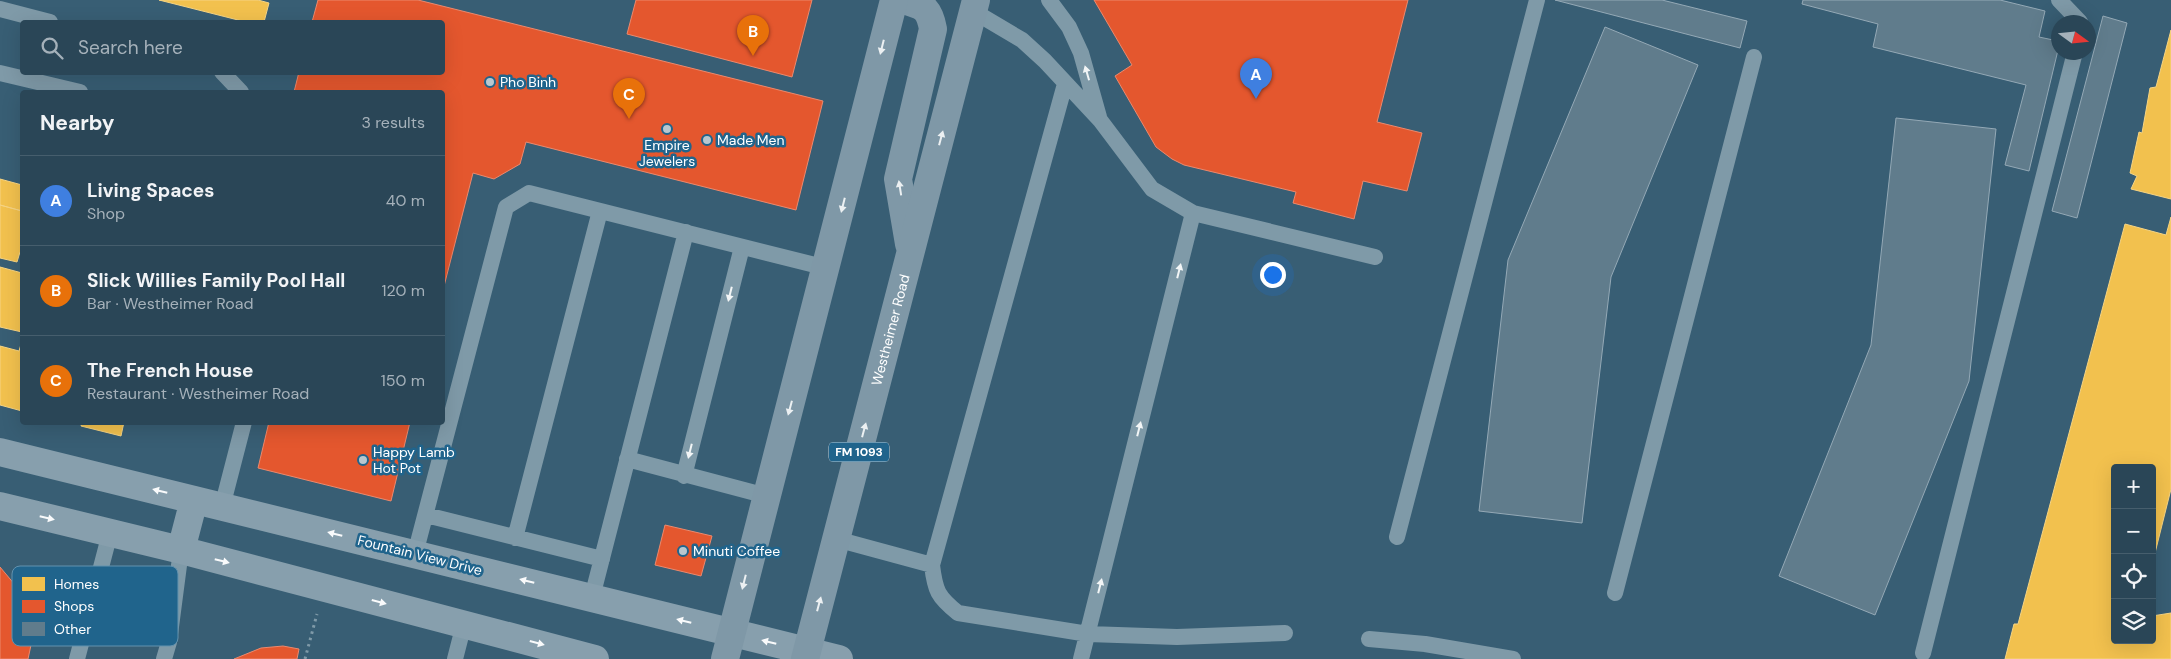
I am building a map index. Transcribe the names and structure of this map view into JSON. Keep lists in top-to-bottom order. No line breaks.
{"streets":{"main road":["Westheimer Road","FM 1093","Fountain View Drive"]},"crossings":[["Westheimer Road","Fountain View Drive"]],"places":["Pho Binh","Empire Jewelers","Made Men","Happy Lamb Hot Pot","Minuti Coffee"],"legend":["Homes","Shops","Other"],"north":"right","page":{"pins":["B","A","C"],"search":"Search here","heading":["Nearby","3 results"],"list":[{"mark":"A","name":"Living Spaces","note":"Shop","value":"40 m"},{"mark":"B","name":"Slick Willies Family Pool Hall","note":"Bar · Westheimer Road","value":"120 m"},{"mark":"C","name":"The French House","note":"Restaurant · Westheimer Road","value":"150 m"}],"map_buttons":["+","−"]}}
